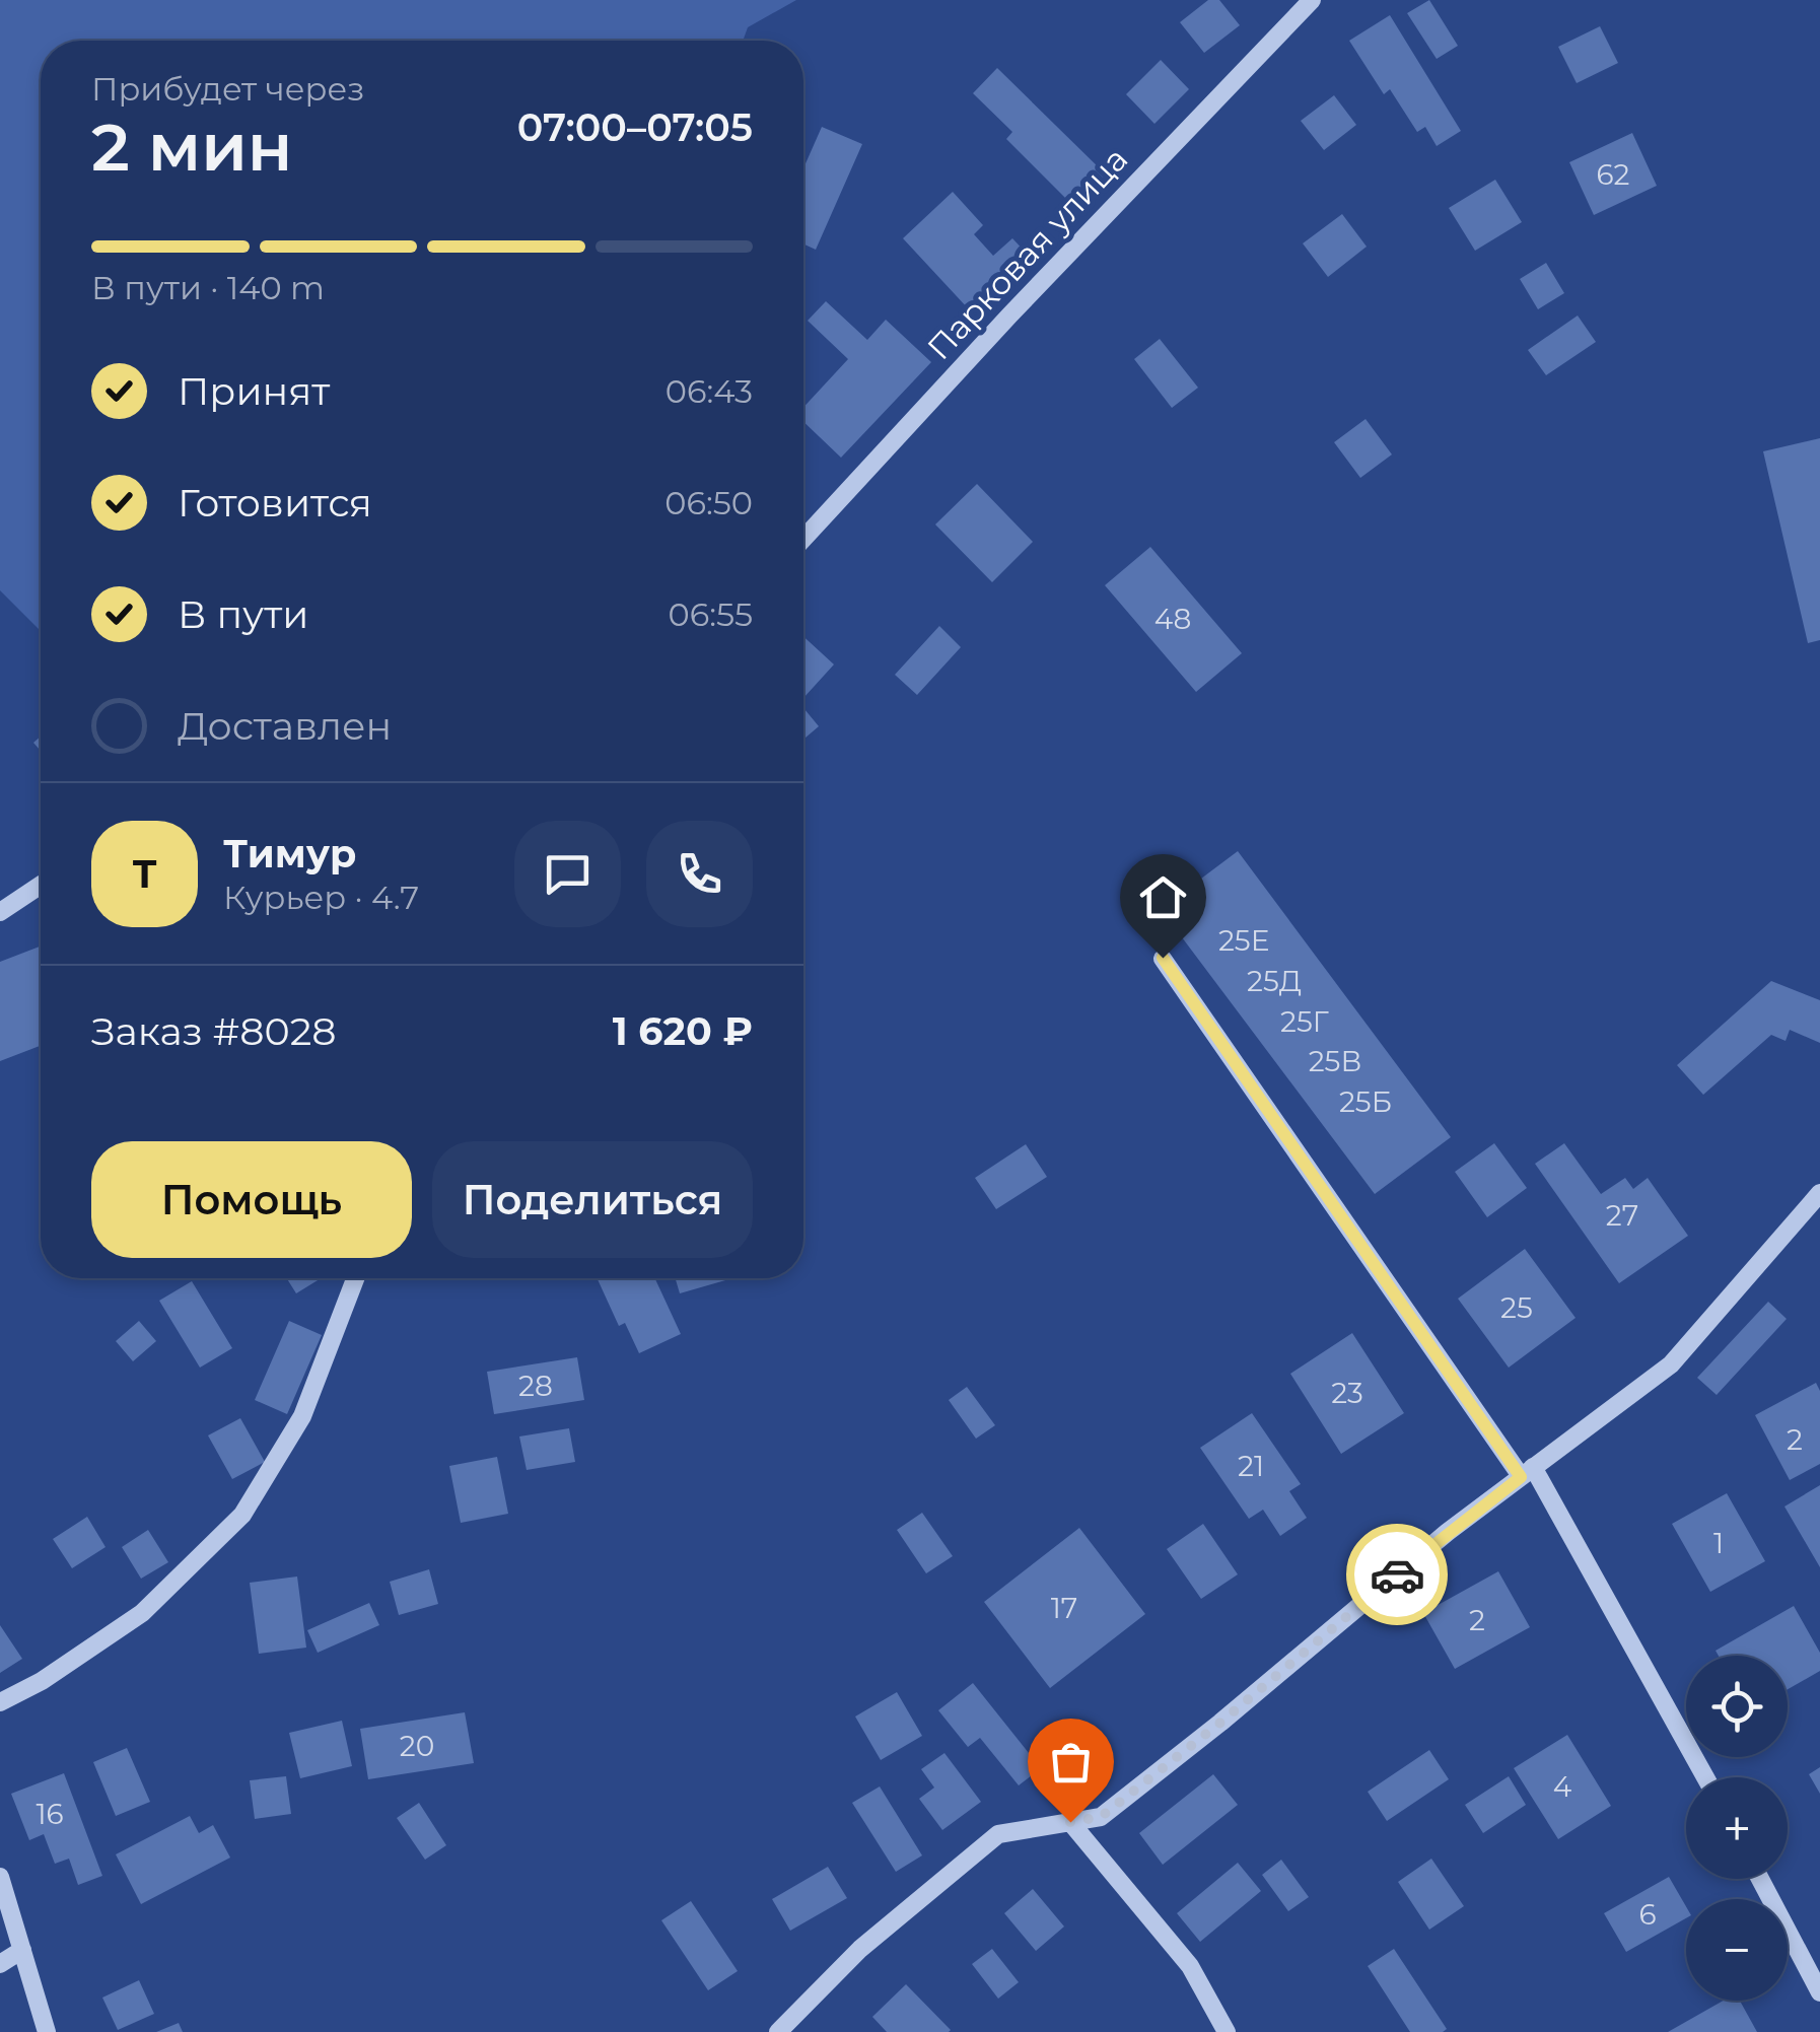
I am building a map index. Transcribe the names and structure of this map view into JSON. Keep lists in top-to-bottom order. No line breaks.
{"streets":{"street":["Парковая улица"]},"house_numbers":["62","48","25Е","25Д","25Г","25В","25Б","27","25","28","23","2","21","1","17","2","20","4","16","6"],"page":{"heading":["2 мин","Прибудет через","07:00–07:05"],"panel":["Тимур","Курьер · 4.7","Заказ #8028","1 620 ₽"],"bar":"В пути · 140 m","list":[["Принят","06:43"],["Готовится","06:50"],["В пути","06:55"],"Доставлен"],"round":"Т","buttons":["Помощь","Поделиться"],"map_buttons":["+","−"]}}
